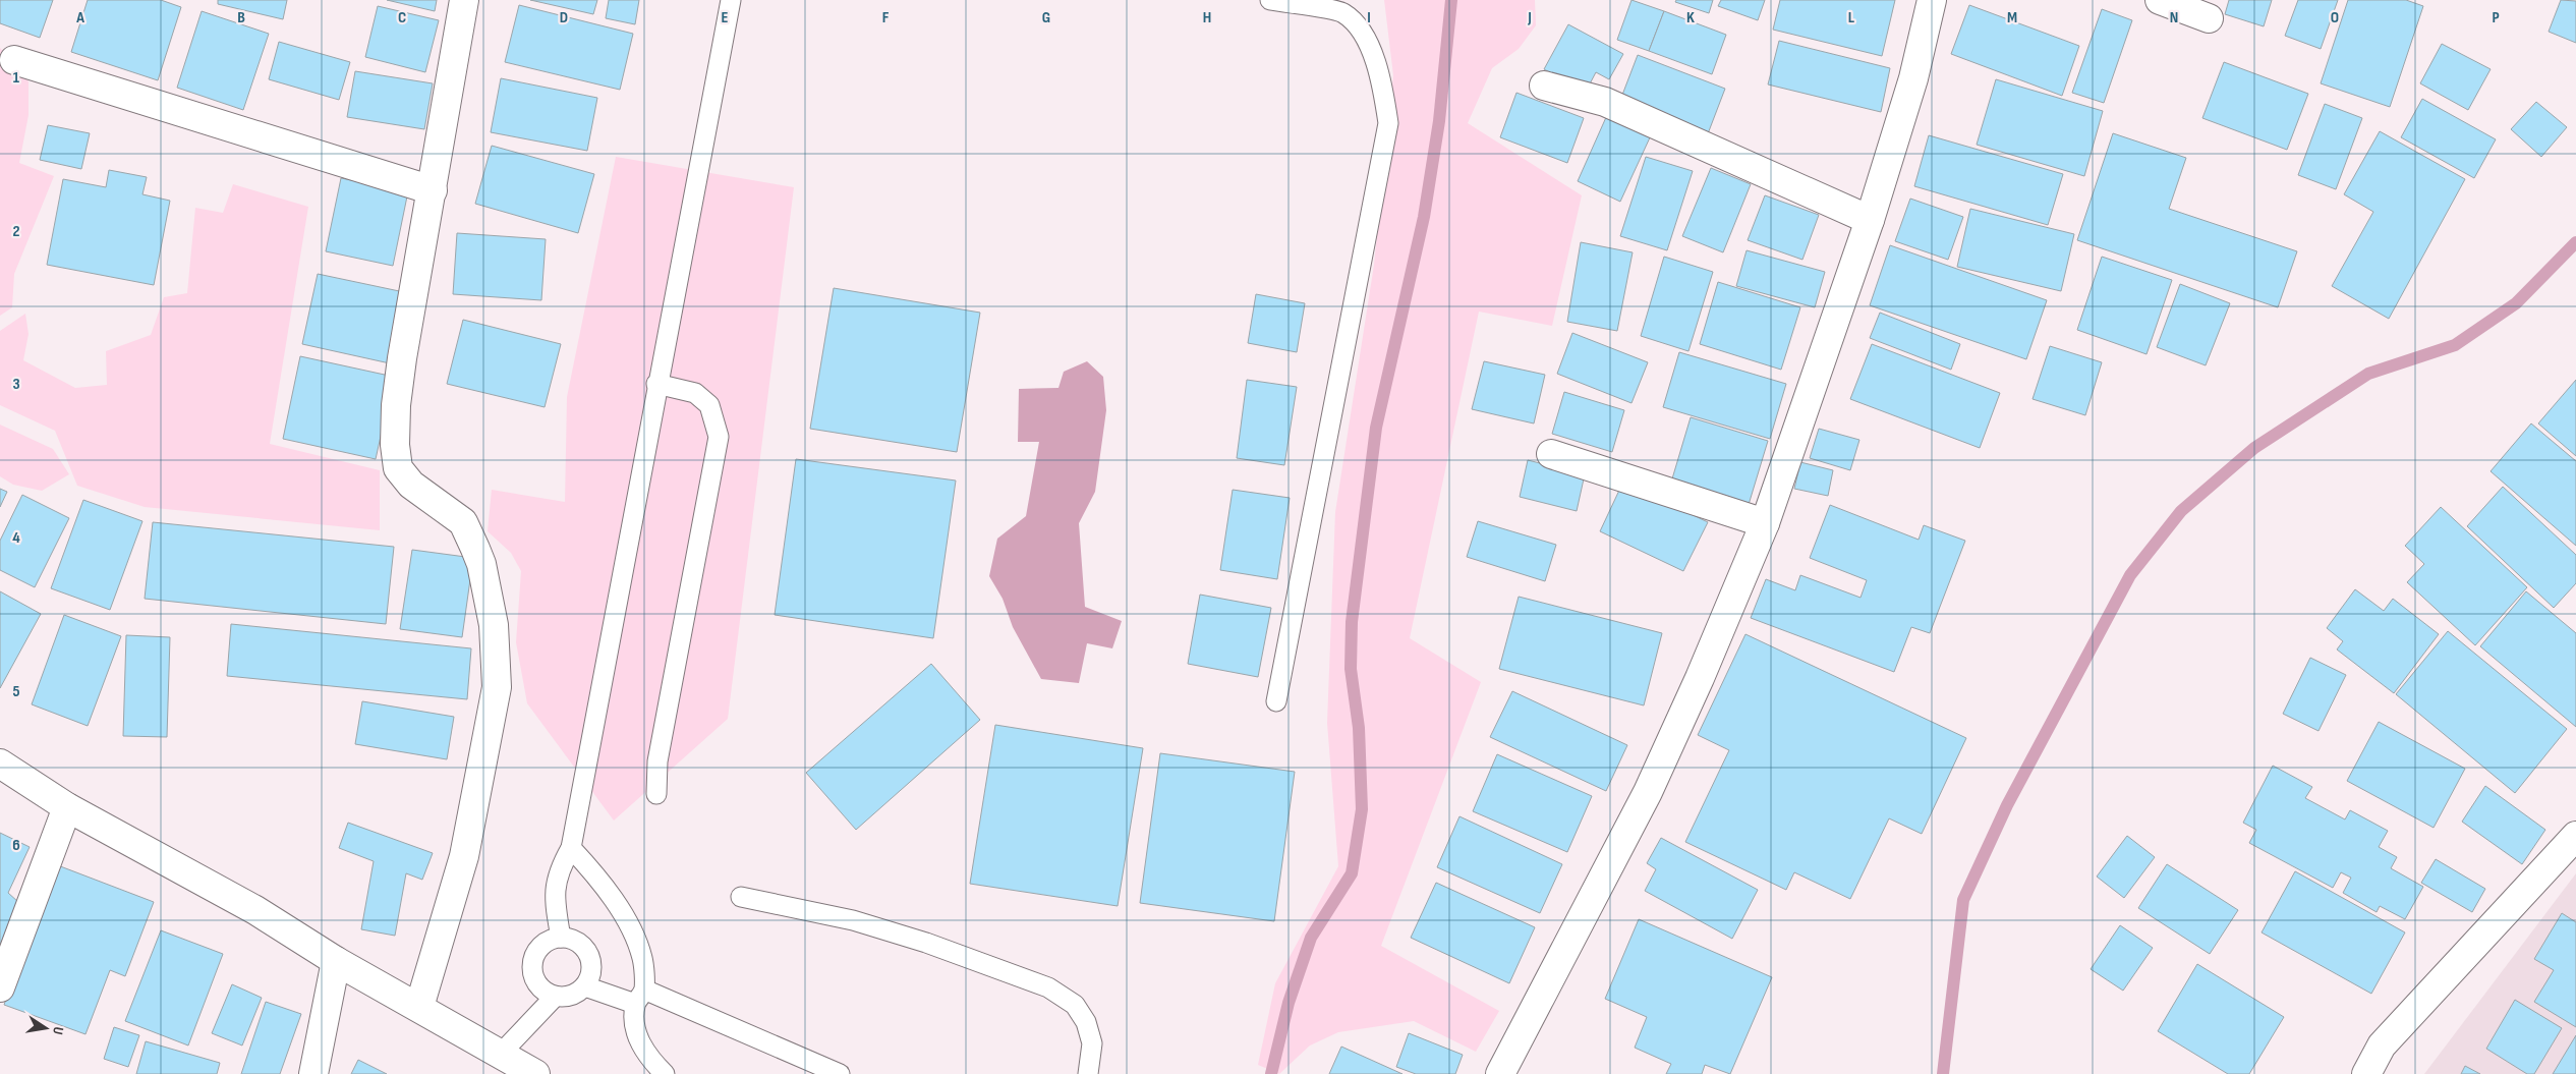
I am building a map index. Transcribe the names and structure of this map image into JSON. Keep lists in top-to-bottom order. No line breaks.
{"north":"right","grid":{"columns":["A","B","C","D","E","F","G","H","I","J","K","L","M","N","O","P"],"rows":["1","2","3","4","5","6"]}}
